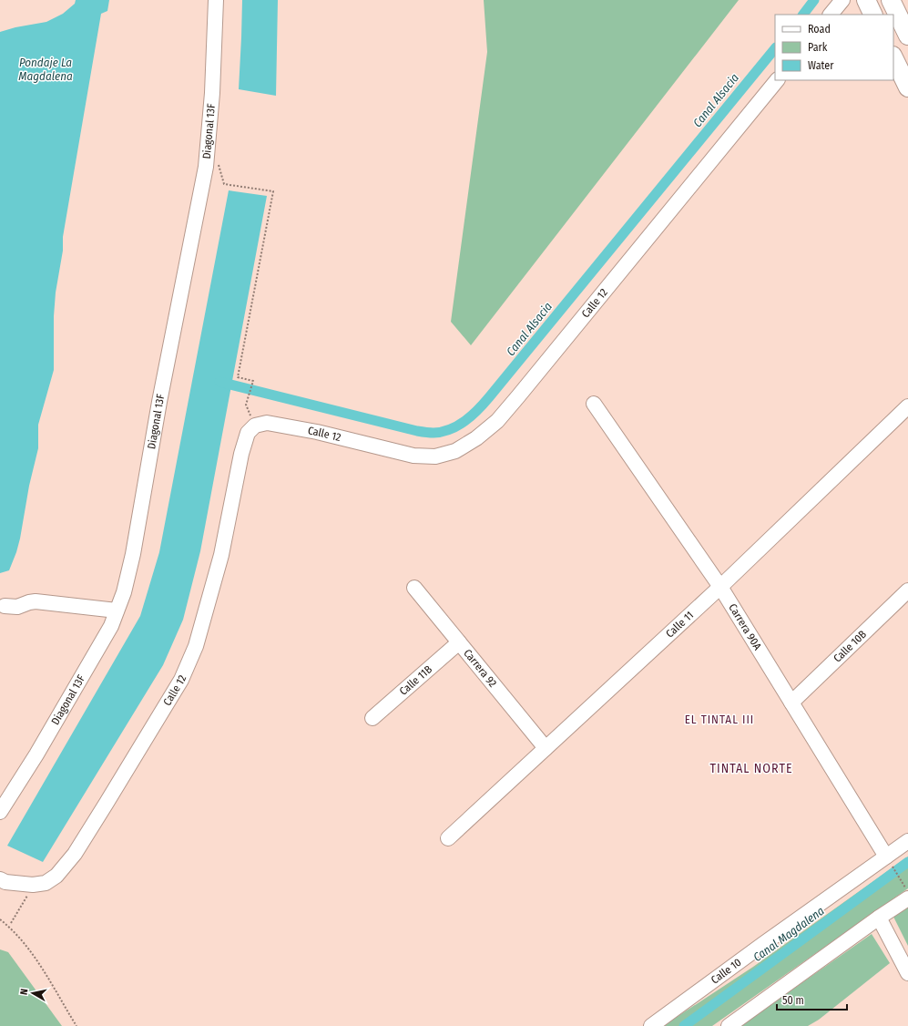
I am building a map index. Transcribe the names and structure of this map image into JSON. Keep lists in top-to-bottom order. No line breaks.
{"streets":{"street":["Diagonal 13F","Calle 12","Calle 11","Carrera 90A","Calle 10B","Carrera 92","Calle 11B","Calle 10"]},"crossings":[["Calle 11","Carrera 90A"],["Calle 11","Carrera 92"],["Carrera 90A","Calle 10B"],["Carrera 90A","Calle 10"],["Carrera 92","Calle 11B"]],"districts":["EL TINTAL III","TINTAL NORTE"],"water":["Pondaje La Magdalena","Canal Alsacia","Canal Magdalena"],"legend":["Road","Park","Water"],"scale_bar":"50 m","north":"left"}
